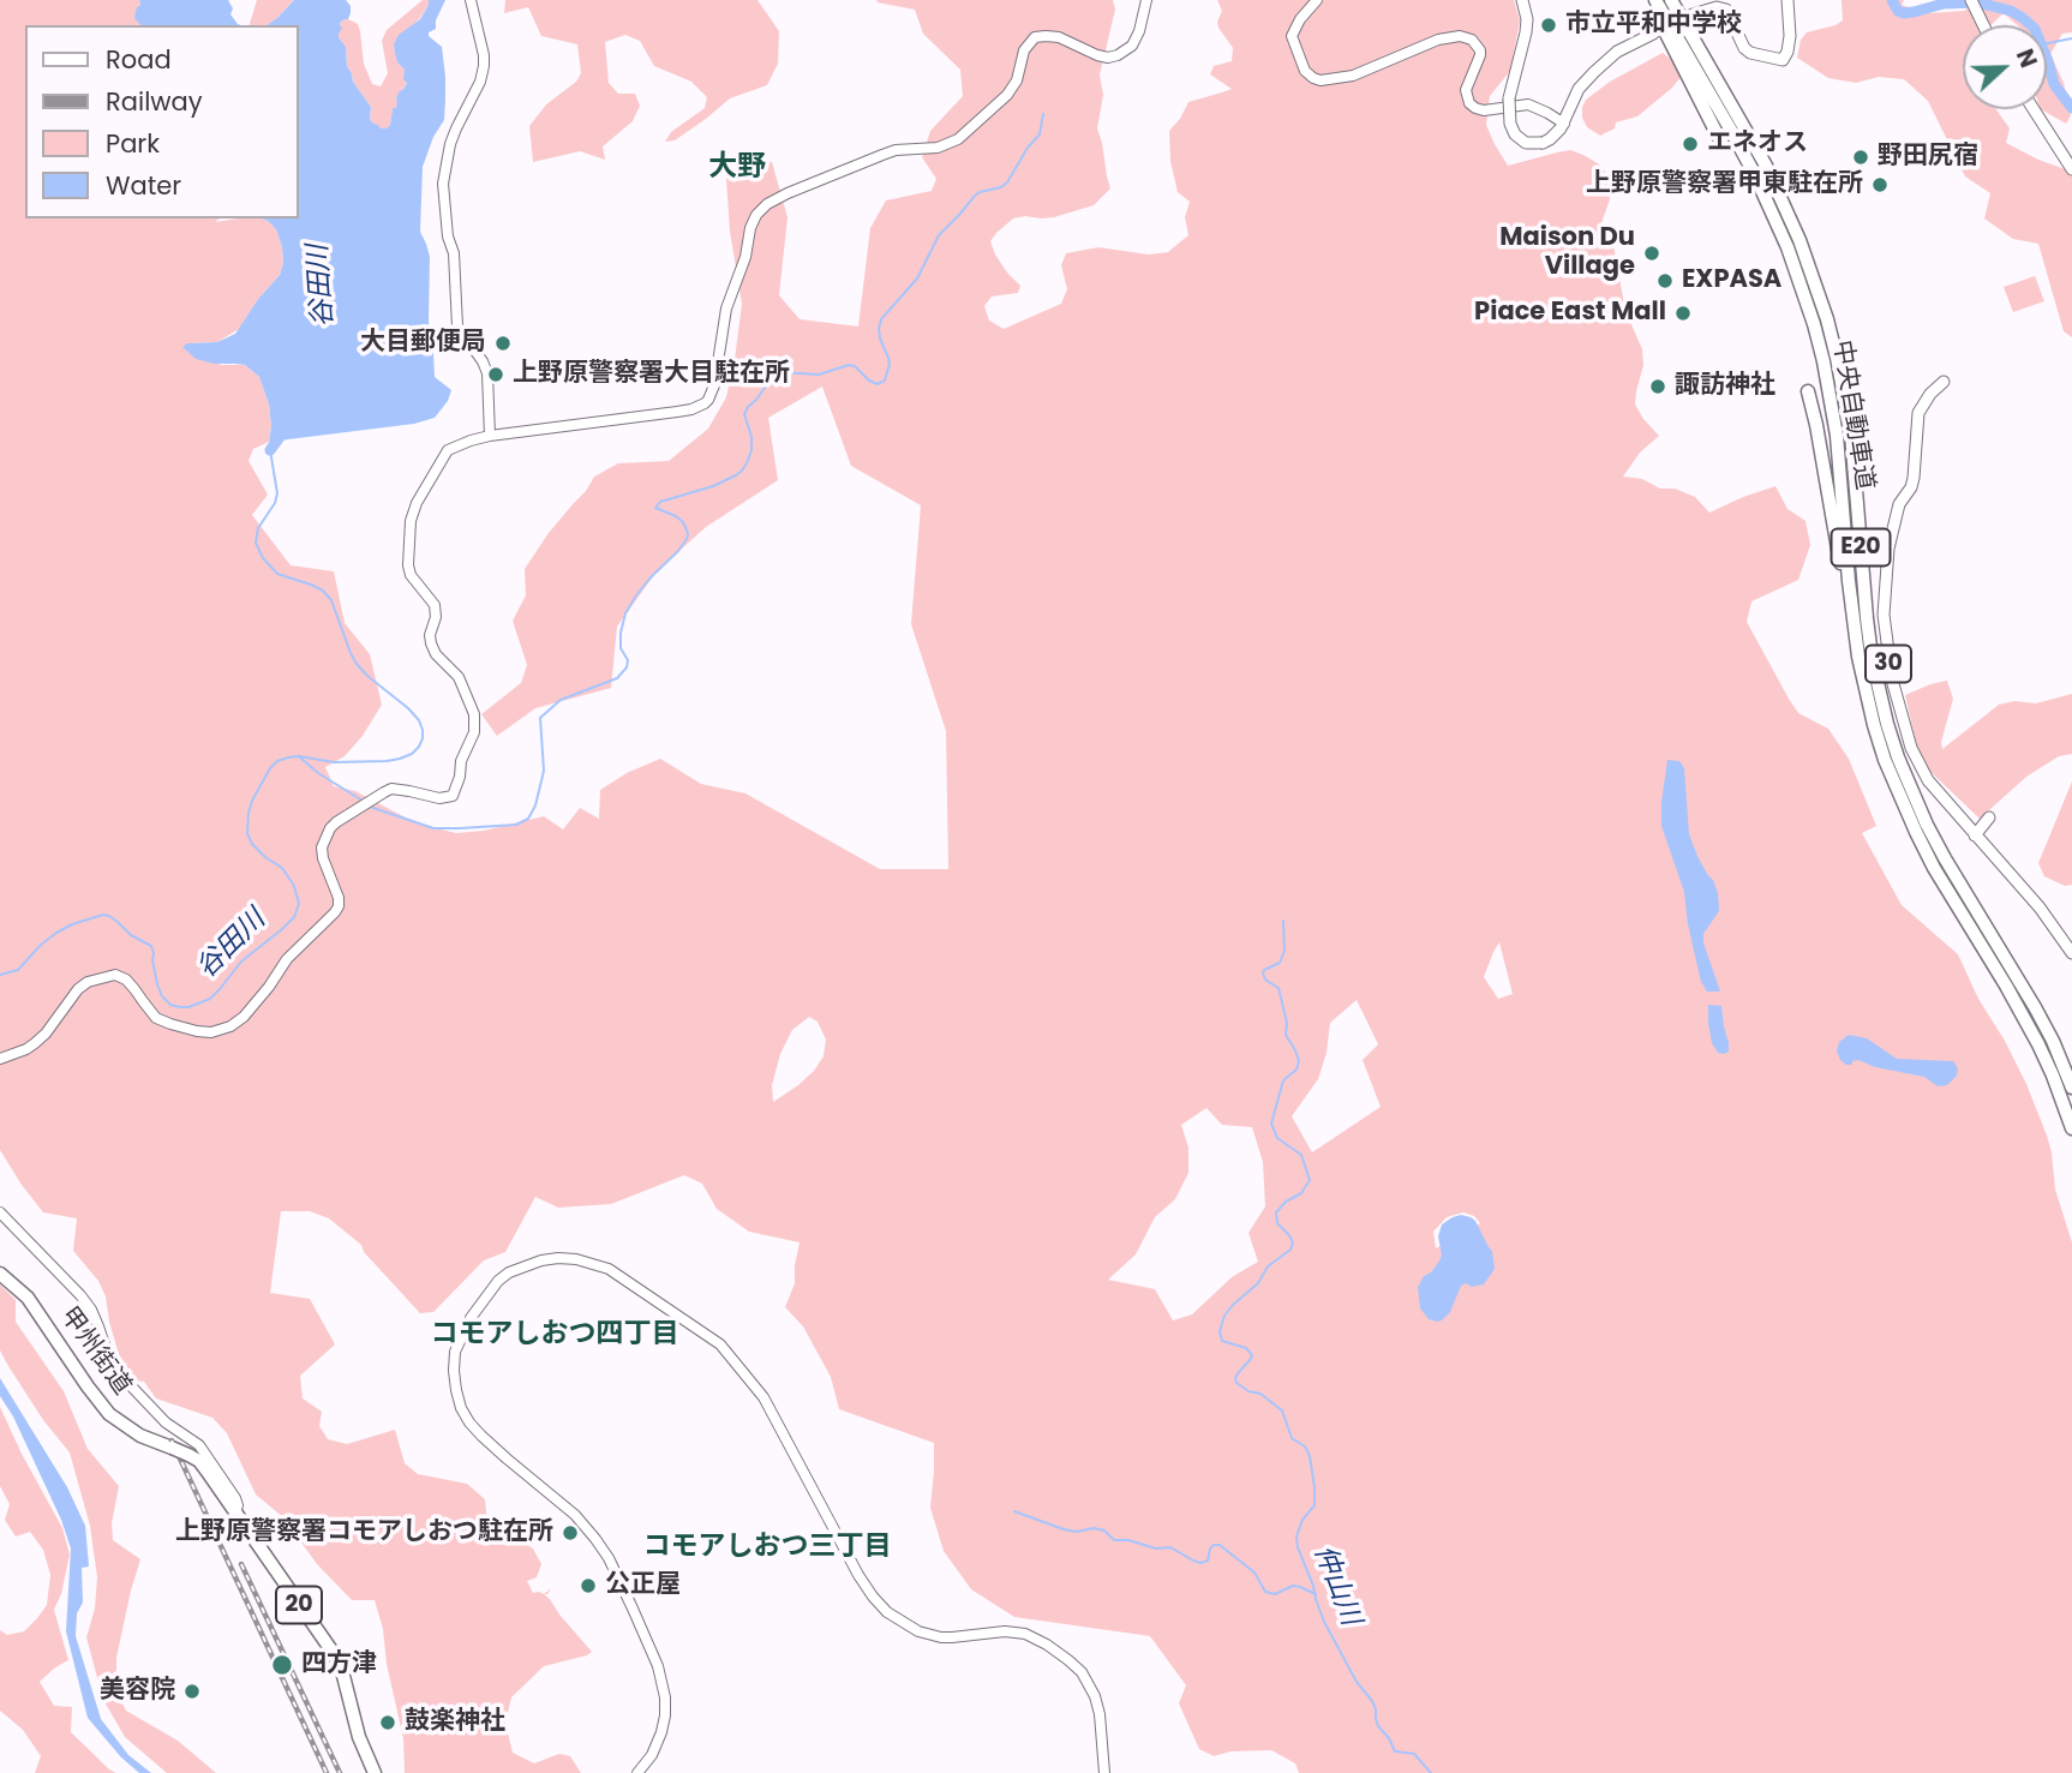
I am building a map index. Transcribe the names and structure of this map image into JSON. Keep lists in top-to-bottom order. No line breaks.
{"streets":{"highway":["中央自動車道","E20","甲州街道","20"],"main road":["30"]},"districts":["大野","コモアしおつ四丁目","コモアしおつ三丁目"],"water":["谷田川","仲山川"],"places":["市立平和中学校","エネオス","野田尻宿","上野原警察署甲東駐在所","Maison Du Village","EXPASA","Piace East Mall","大目郵便局","上野原警察署大目駐在所","諏訪神社","上野原警察署コモアしおつ駐在所","公正屋","四方津","美容院","鼓楽神社"],"legend":["Road","Railway","Park","Water"],"north":"right"}
